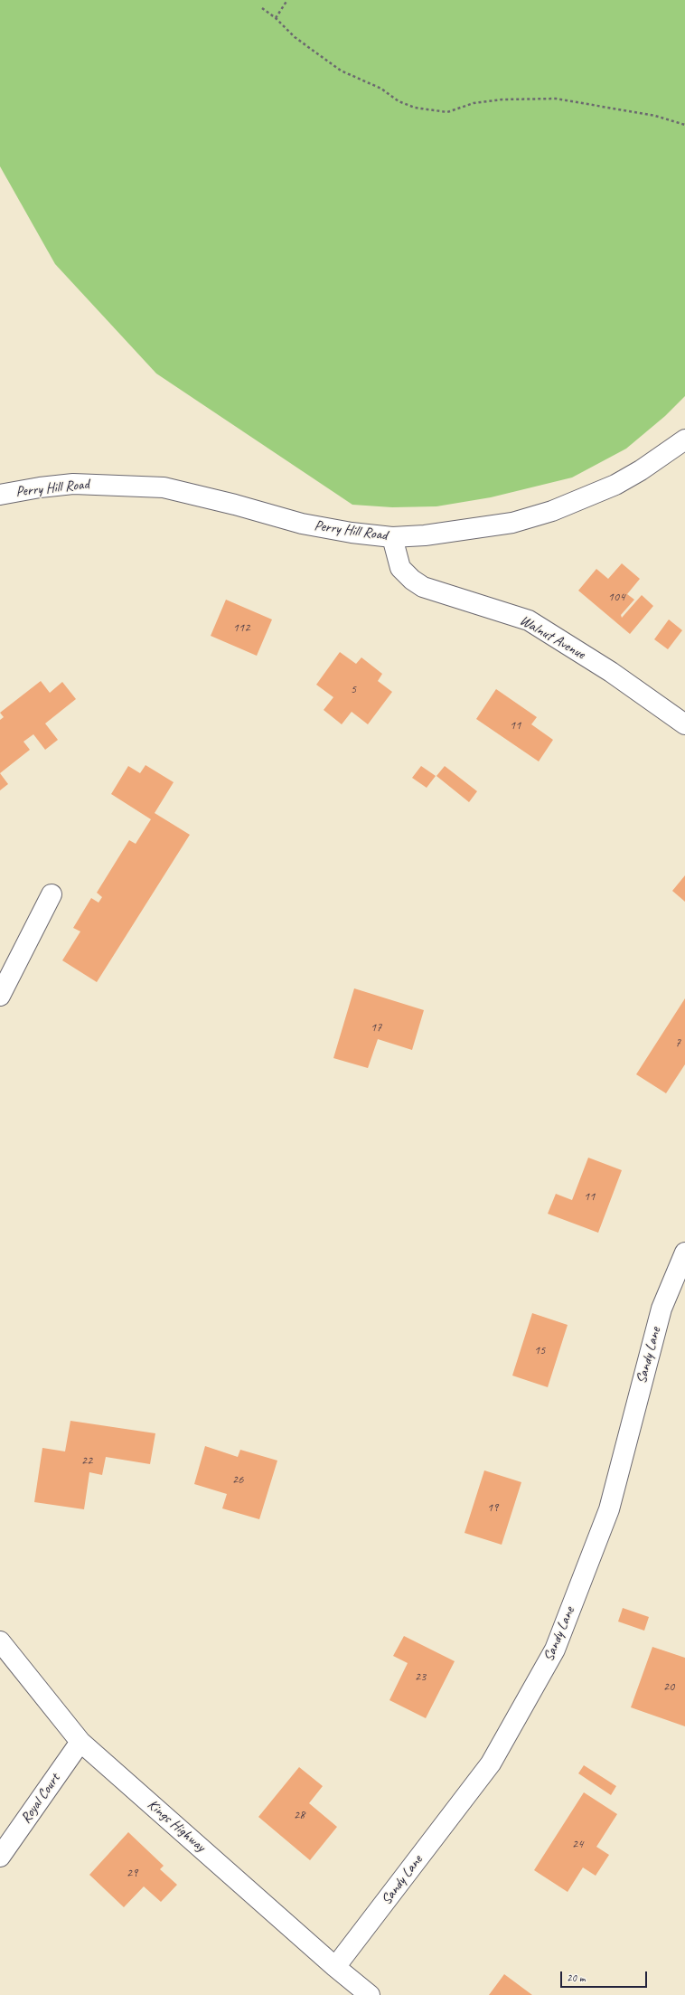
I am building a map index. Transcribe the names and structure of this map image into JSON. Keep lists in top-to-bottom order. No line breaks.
{"streets":{"street":["Perry Hill Road","Walnut Avenue","Sandy Lane","Royal Court","Kings Highway"]},"crossings":[["Perry Hill Road","Walnut Avenue"],["Sandy Lane","Kings Highway"],["Royal Court","Kings Highway"]],"house_numbers":["104","112","5","11","17","7","11","15","22","26","19","23","20","28","24","29"],"scale_bar":"20 m"}
